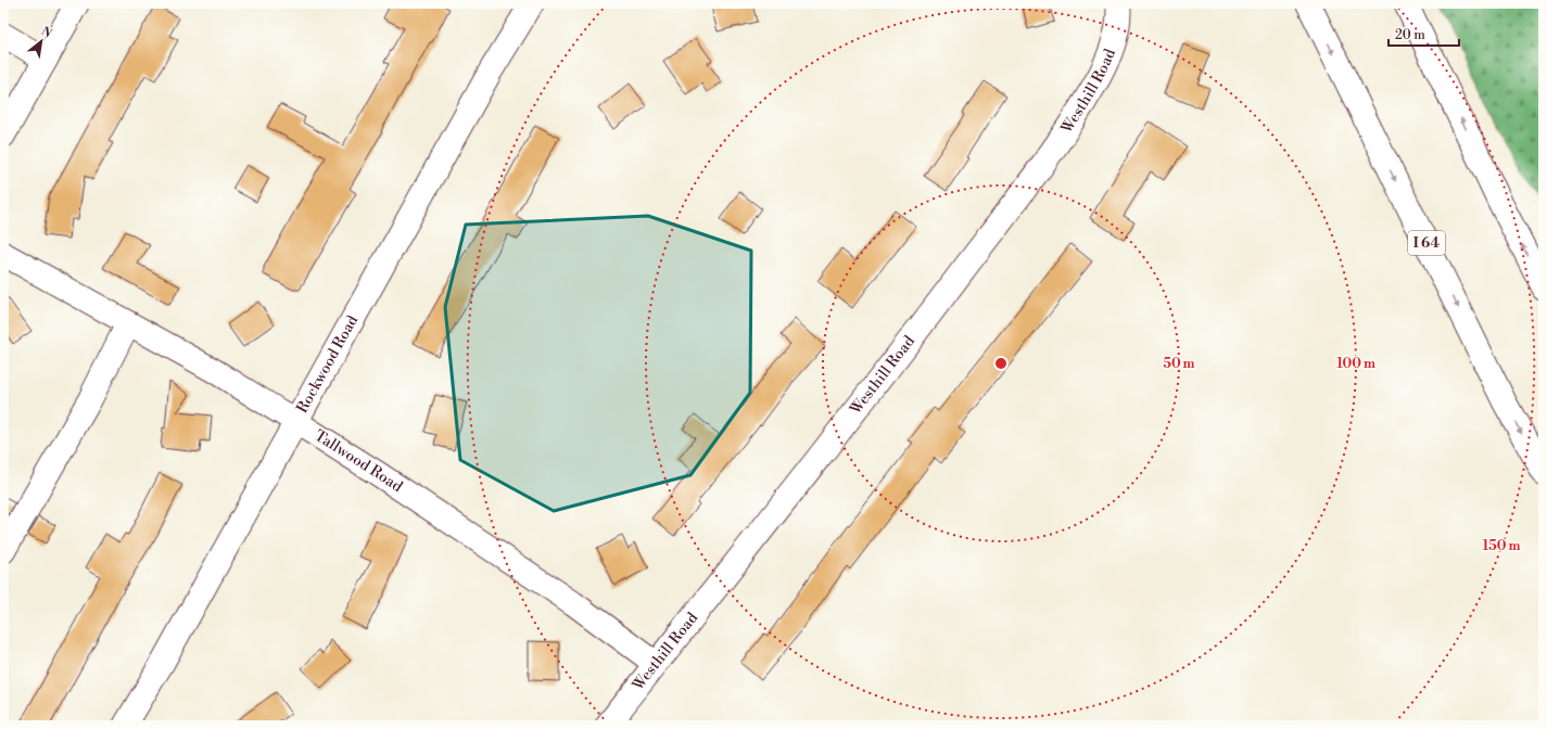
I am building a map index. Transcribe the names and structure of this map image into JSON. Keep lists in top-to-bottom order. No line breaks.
{"streets":{"main road":["Westhill Road","I 64","Rockwood Road","Tallwood Road"]},"crossings":[["Westhill Road","Tallwood Road"],["Rockwood Road","Tallwood Road"]],"scale_bar":"20 m","north":"top right","rings":["50 m","100 m","150 m"]}
